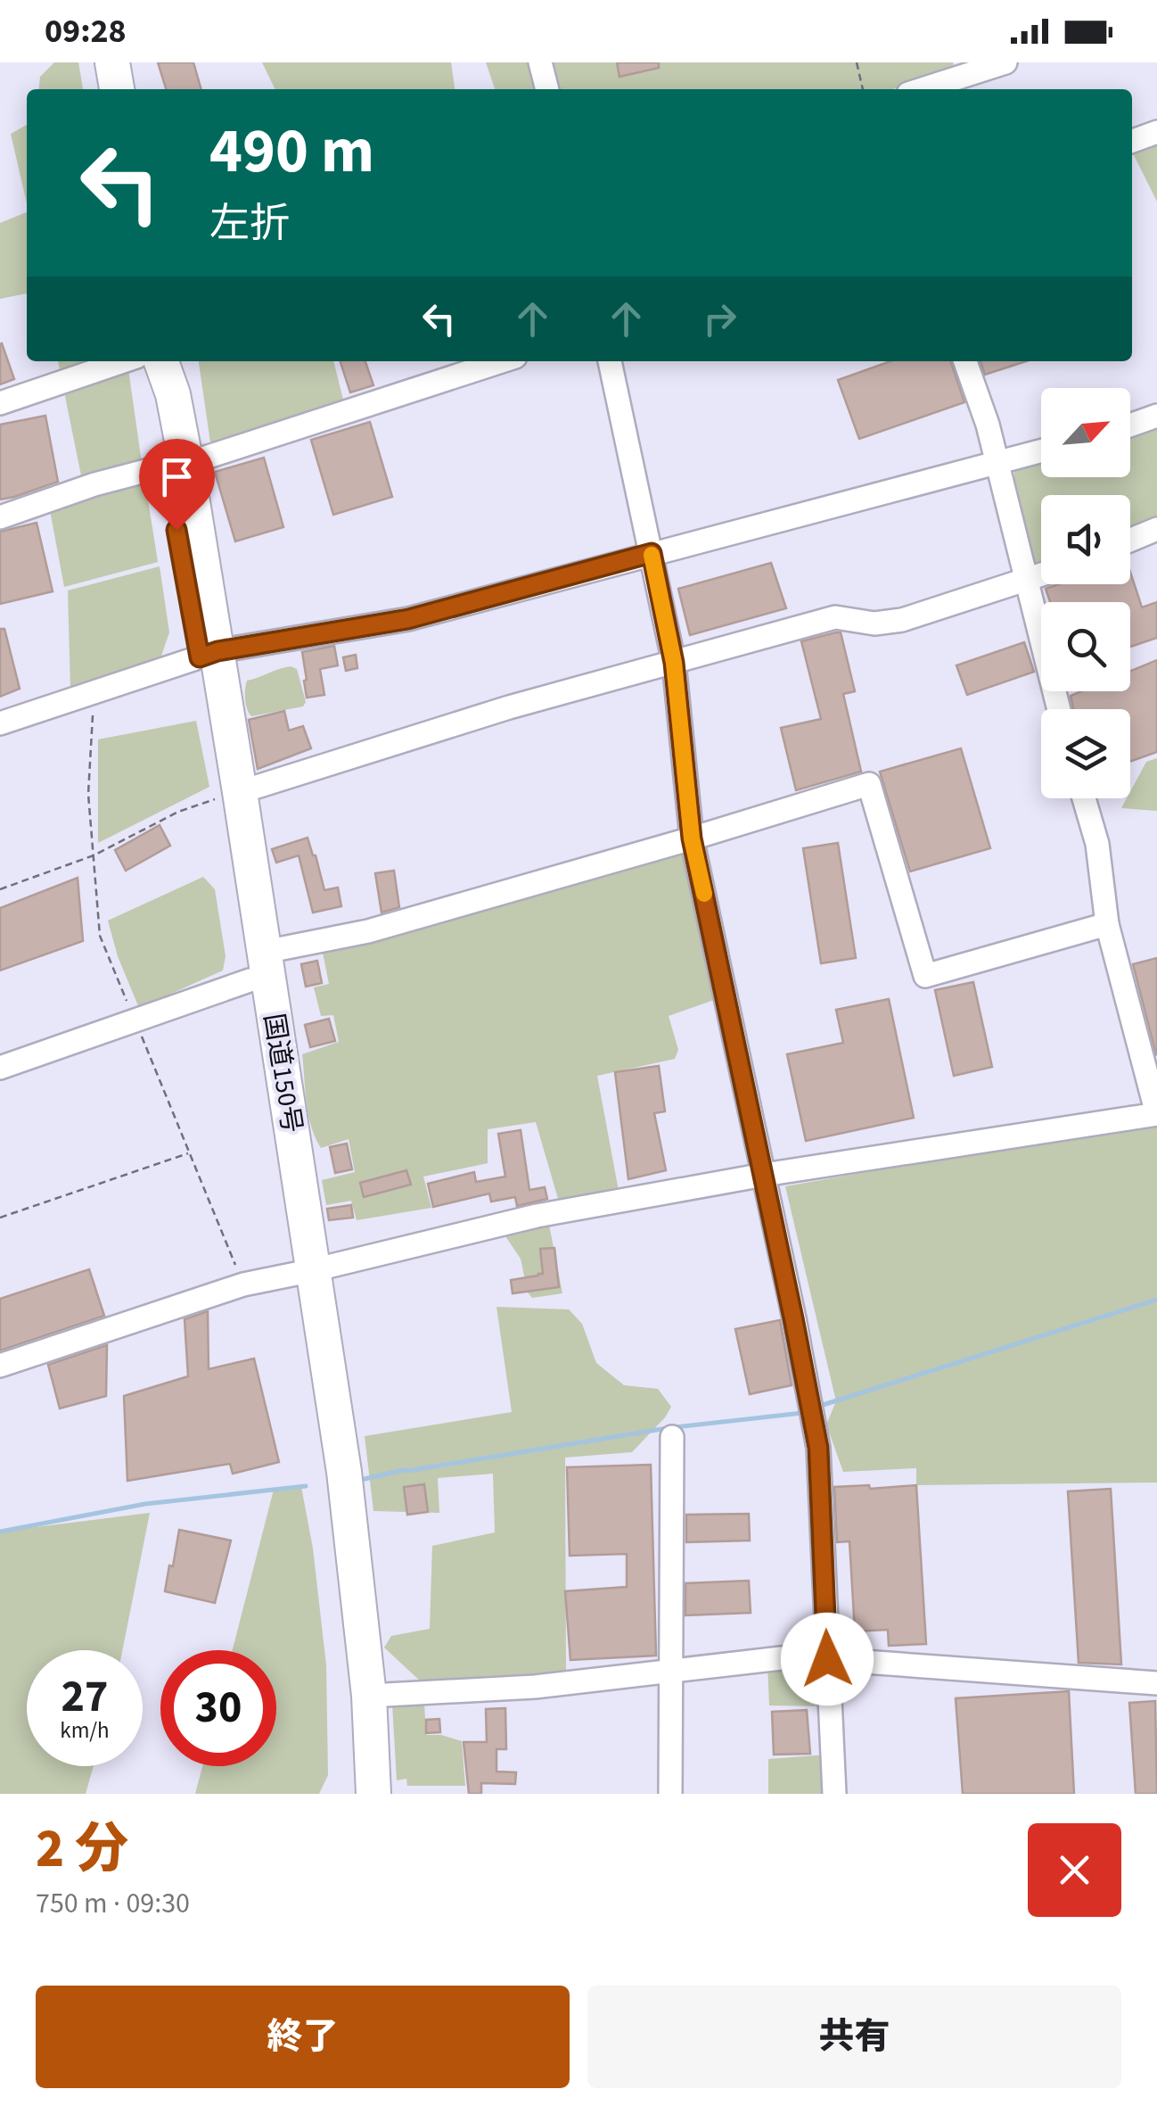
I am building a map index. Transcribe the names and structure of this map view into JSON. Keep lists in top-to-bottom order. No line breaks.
{"streets":{"highway":["国道150号"]},"north":"top right","page":{"status":"09:28","turn":["490 m","左折"],"speed":"27 km/h","limit":"30","heading":["2 分","750 m · 09:30"],"buttons":["終了","共有"]}}
